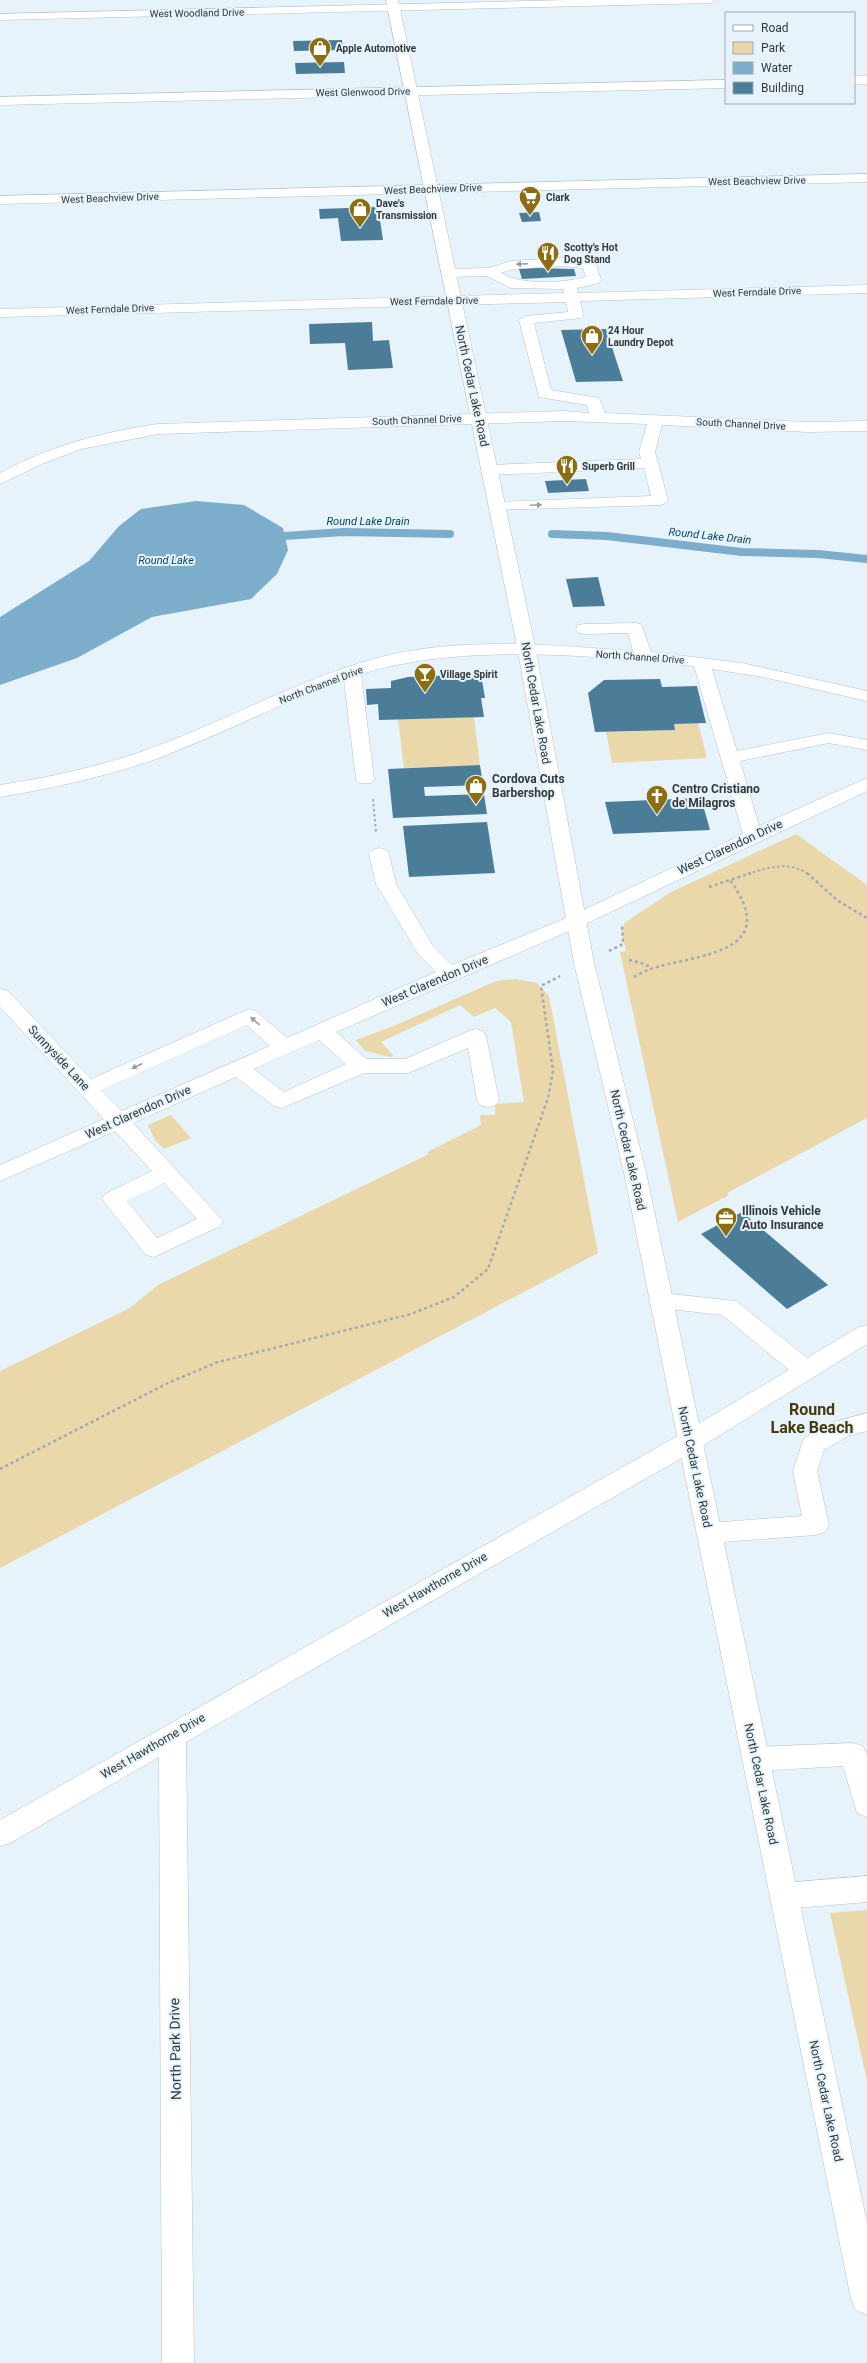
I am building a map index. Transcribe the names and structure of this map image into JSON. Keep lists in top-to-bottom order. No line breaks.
{"streets":{"street":["West Woodland Drive","West Glenwood Drive","West Beachview Drive","West Ferndale Drive","North Cedar Lake Road","South Channel Drive","North Channel Drive","West Clarendon Drive","Sunnyside Lane","West Hawthorne Drive","North Park Drive"]},"crossings":[["West Woodland Drive","North Cedar Lake Road"],["West Glenwood Drive","North Cedar Lake Road"],["West Beachview Drive","North Cedar Lake Road"],["West Ferndale Drive","North Cedar Lake Road"],["North Cedar Lake Road","South Channel Drive"],["North Cedar Lake Road","North Channel Drive"],["North Cedar Lake Road","West Clarendon Drive"],["North Cedar Lake Road","West Hawthorne Drive"],["West Clarendon Drive","Sunnyside Lane"],["West Hawthorne Drive","North Park Drive"]],"districts":["Round Lake Beach"],"water":["Round Lake Drain","Round Lake"],"places":{"shop":["Apple Automotive","Dave's Transmission","24 Hour Laundry Depot","Cordova Cuts Barbershop"],"supermarket":["Clark"],"restaurant":["Scotty's Hot Dog Stand","Superb Grill"],"bar":["Village Spirit"],"church":["Centro Cristiano de Milagros"],"office":["Illinois Vehicle Auto Insurance"]},"legend":["Road","Park","Water","Building"]}
